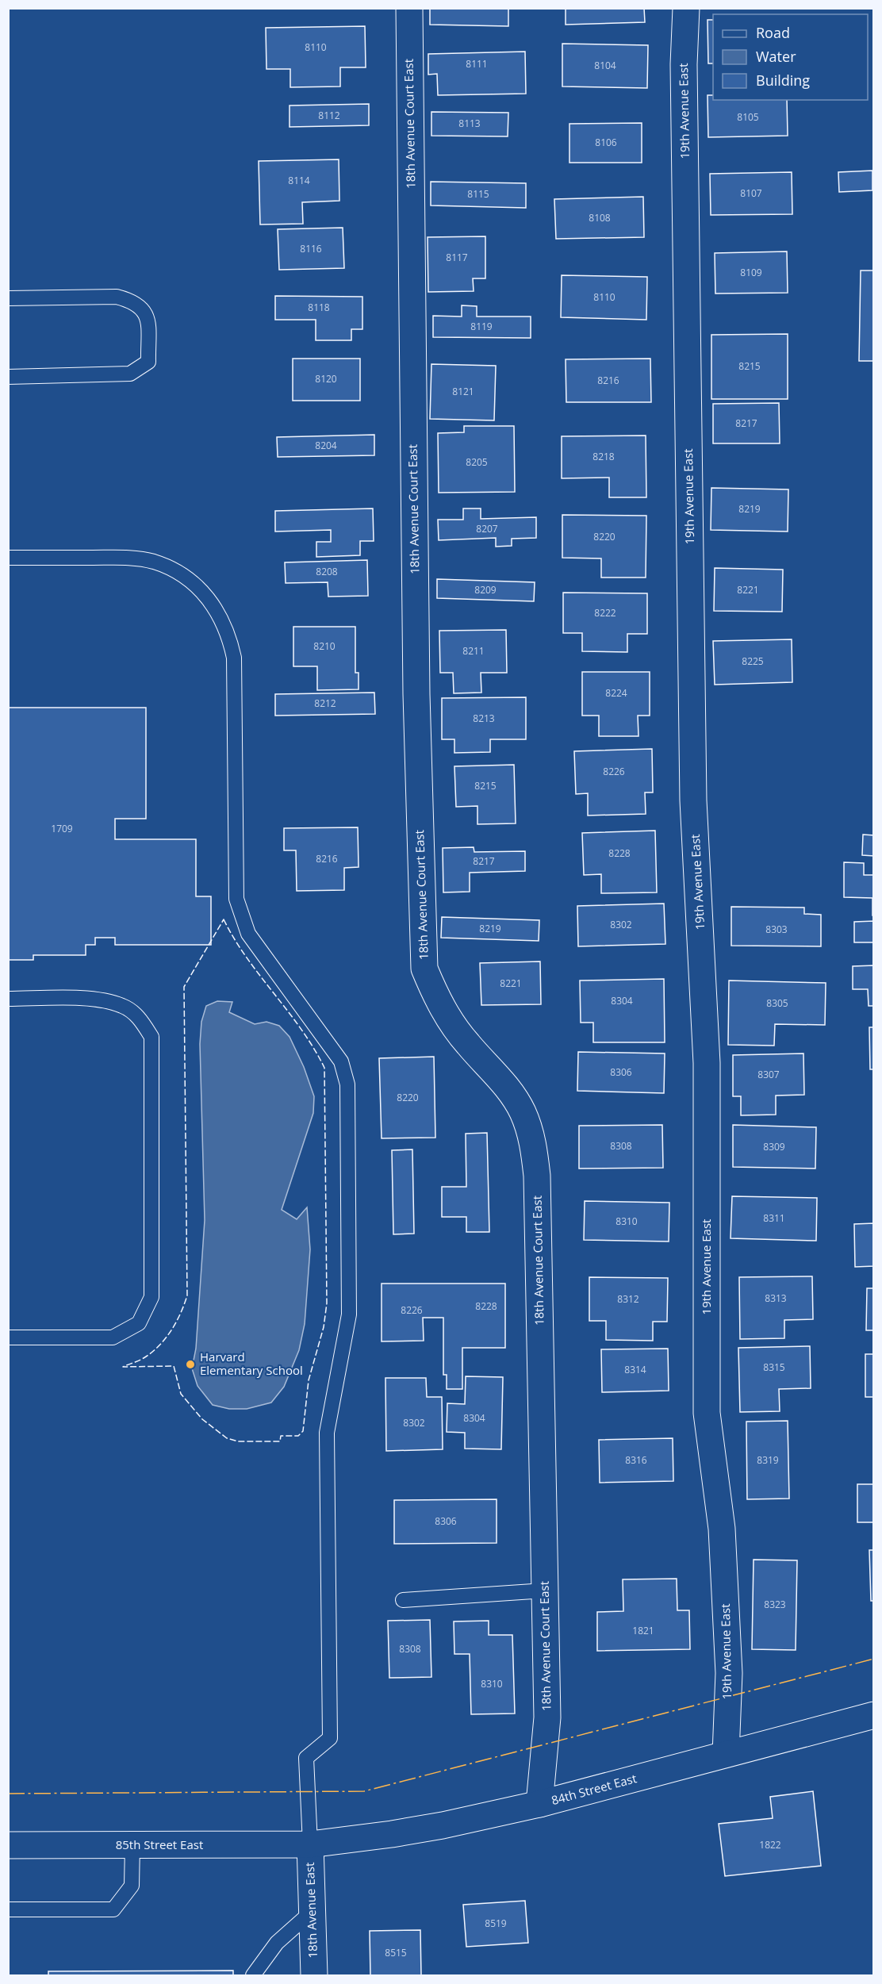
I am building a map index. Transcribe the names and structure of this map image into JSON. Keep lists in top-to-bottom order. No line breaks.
{"streets":{"street":["19th Avenue East","18th Avenue Court East","84th Street East","85th Street East","18th Avenue East"]},"crossings":[["19th Avenue East","84th Street East"],["18th Avenue Court East","84th Street East"],["84th Street East","85th Street East"],["84th Street East","18th Avenue East"],["85th Street East","18th Avenue East"]],"places":["Harvard Elementary School"],"house_numbers":["8110","8111","8104","8112","8105","8113","8106","8114","8107","8115","8108","8116","8117","8109","8110","8118","8119","8215","8120","8216","8121","8217","8204","8218","8205","8219","8207","8220","8208","8209","8221","8222","8210","8211","8225","8224","8212","8213","8226","8215","1709","8228","8216","8217","8302","8219","8303","8221","8304","8305","8306","8307","8220","8308","8309","8311","8310","8313","8312","8228","8226","8315","8314","8304","8302","8316","8319","8306","8323","1821","8308","8310","1822","8519","8515"],"legend":["Road","Water","Building"]}
